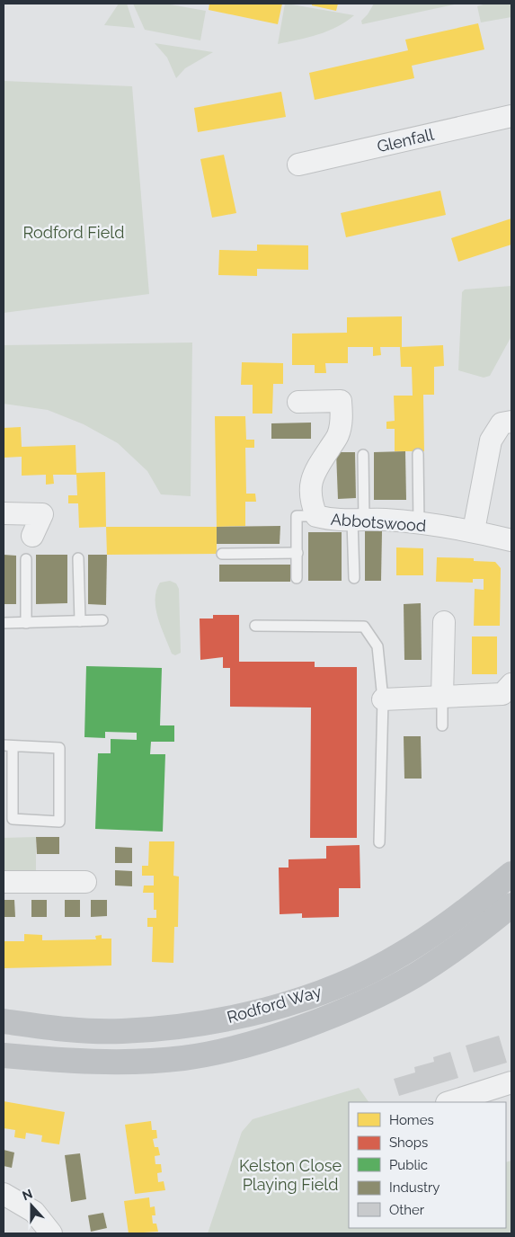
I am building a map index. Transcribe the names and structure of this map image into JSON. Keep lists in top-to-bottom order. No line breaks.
{"streets":{"street":["Glenfall","Abbotswood","Rodford Way"]},"parks":["Rodford Field","Kelston Close Playing Field"],"legend":["Homes","Shops","Public","Industry","Other"],"north":"top"}
